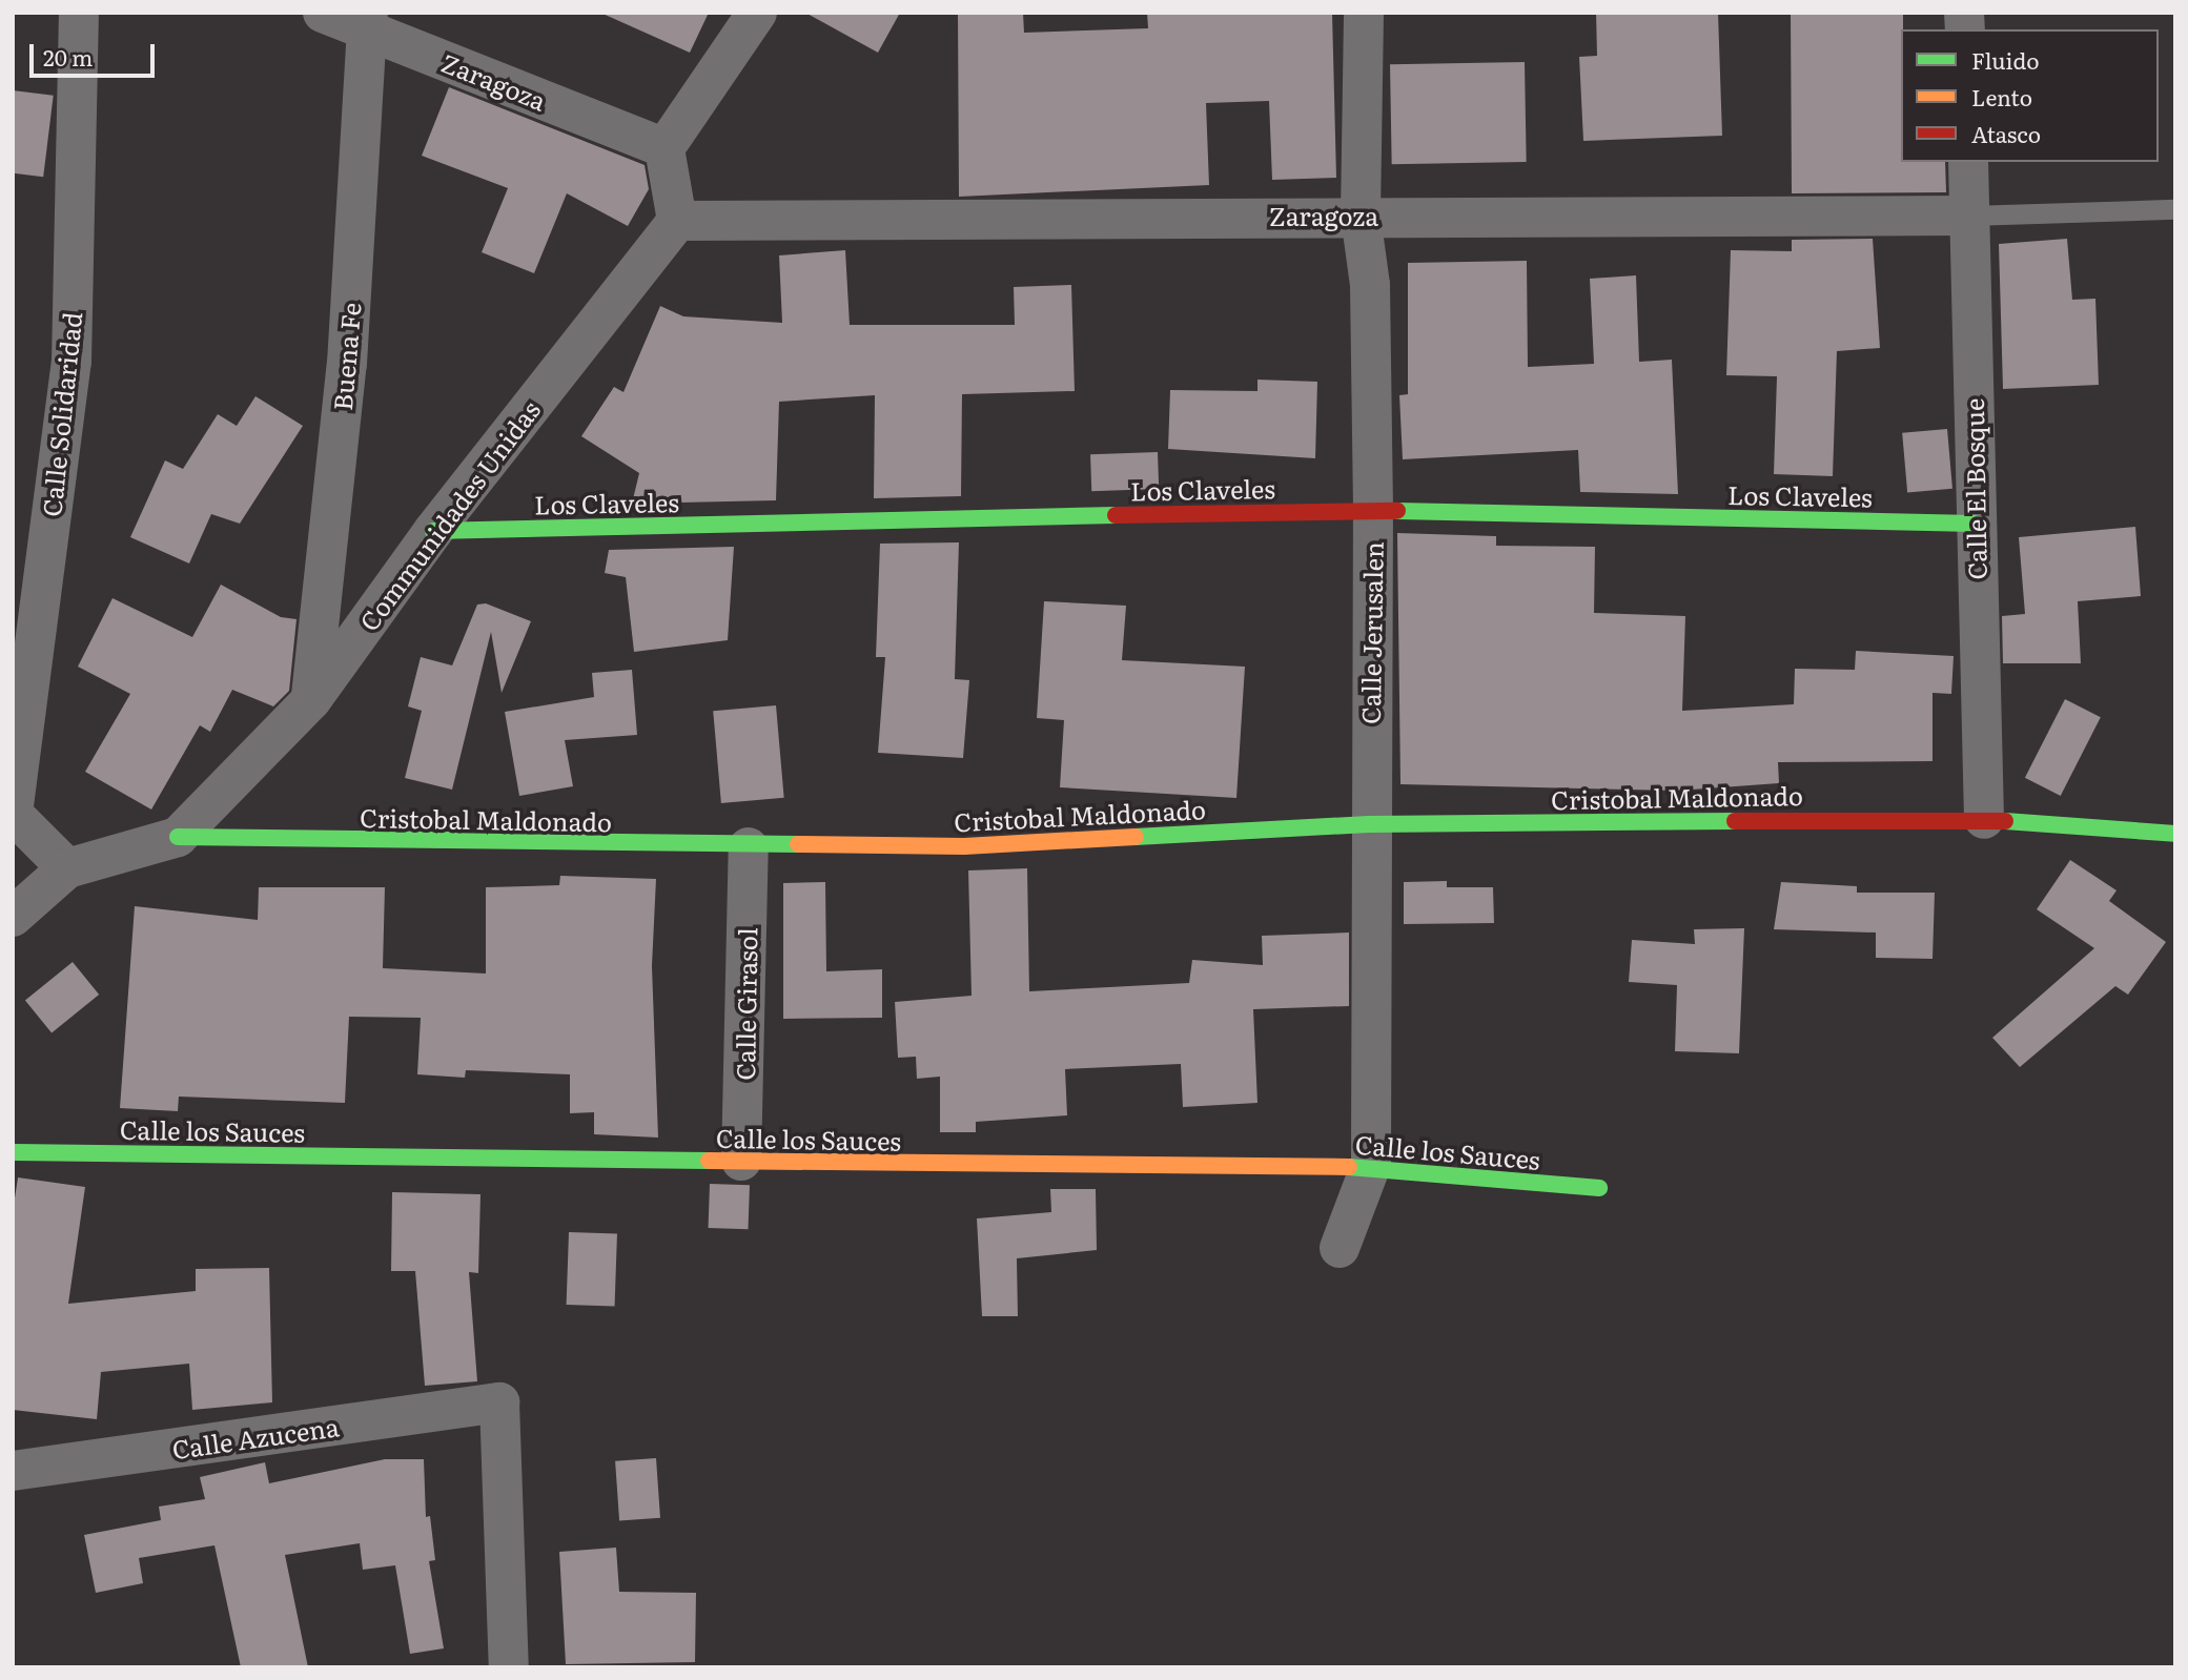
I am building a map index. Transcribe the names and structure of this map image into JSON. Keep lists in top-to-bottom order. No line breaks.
{"streets":{"street":["Zaragoza","Buena Fe","Calle Solidaridad","Los Claveles","Calle El Bosque","Communidades Unidas","Calle Jerusalen","Cristobal Maldonado","Calle Girasol","Calle los Sauces","Calle Azucena"]},"crossings":[["Zaragoza","Buena Fe"],["Zaragoza","Calle El Bosque"],["Zaragoza","Communidades Unidas"],["Zaragoza","Calle Jerusalen"],["Buena Fe","Communidades Unidas"],["Los Claveles","Calle El Bosque"],["Los Claveles","Communidades Unidas"],["Los Claveles","Calle Jerusalen"],["Calle El Bosque","Cristobal Maldonado"],["Communidades Unidas","Cristobal Maldonado"],["Calle Jerusalen","Cristobal Maldonado"],["Calle Jerusalen","Calle los Sauces"],["Cristobal Maldonado","Calle Girasol"],["Calle Girasol","Calle los Sauces"]],"legend":["Fluido","Lento","Atasco"],"scale_bar":"20 m"}
